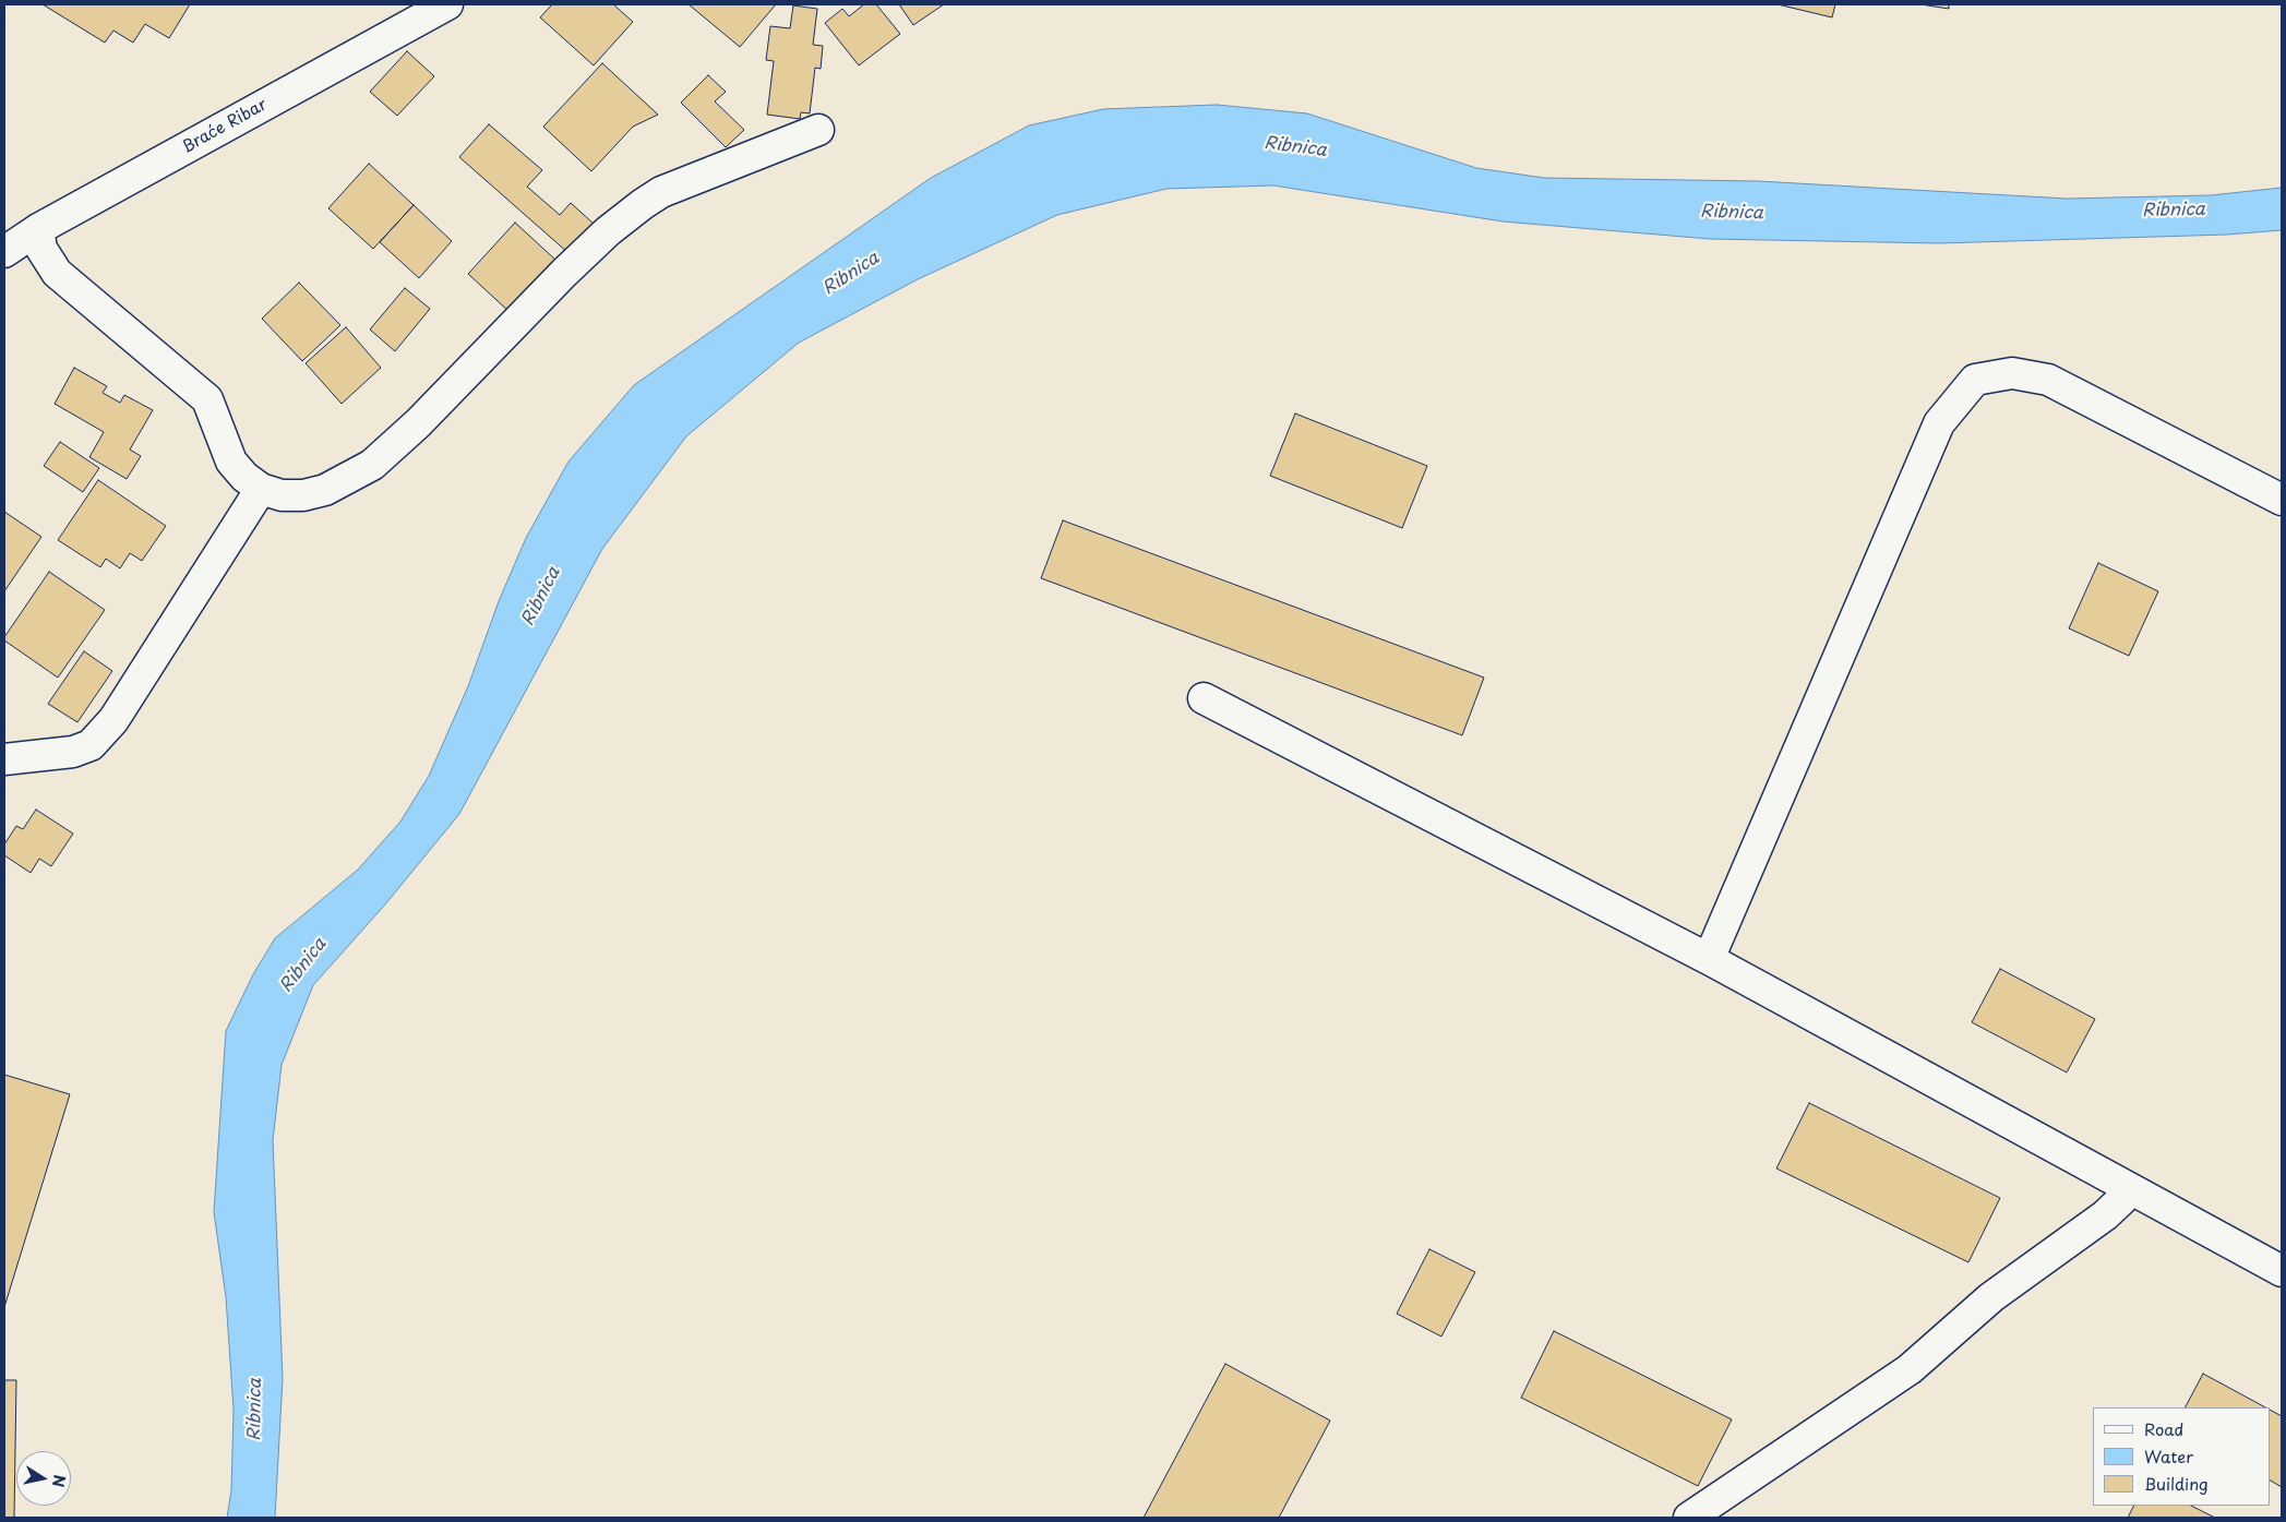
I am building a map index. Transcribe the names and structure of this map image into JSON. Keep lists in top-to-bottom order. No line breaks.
{"streets":{"street":["Braće Ribar"]},"water":["Ribnica"],"legend":["Road","Water","Building"],"north":"right"}
